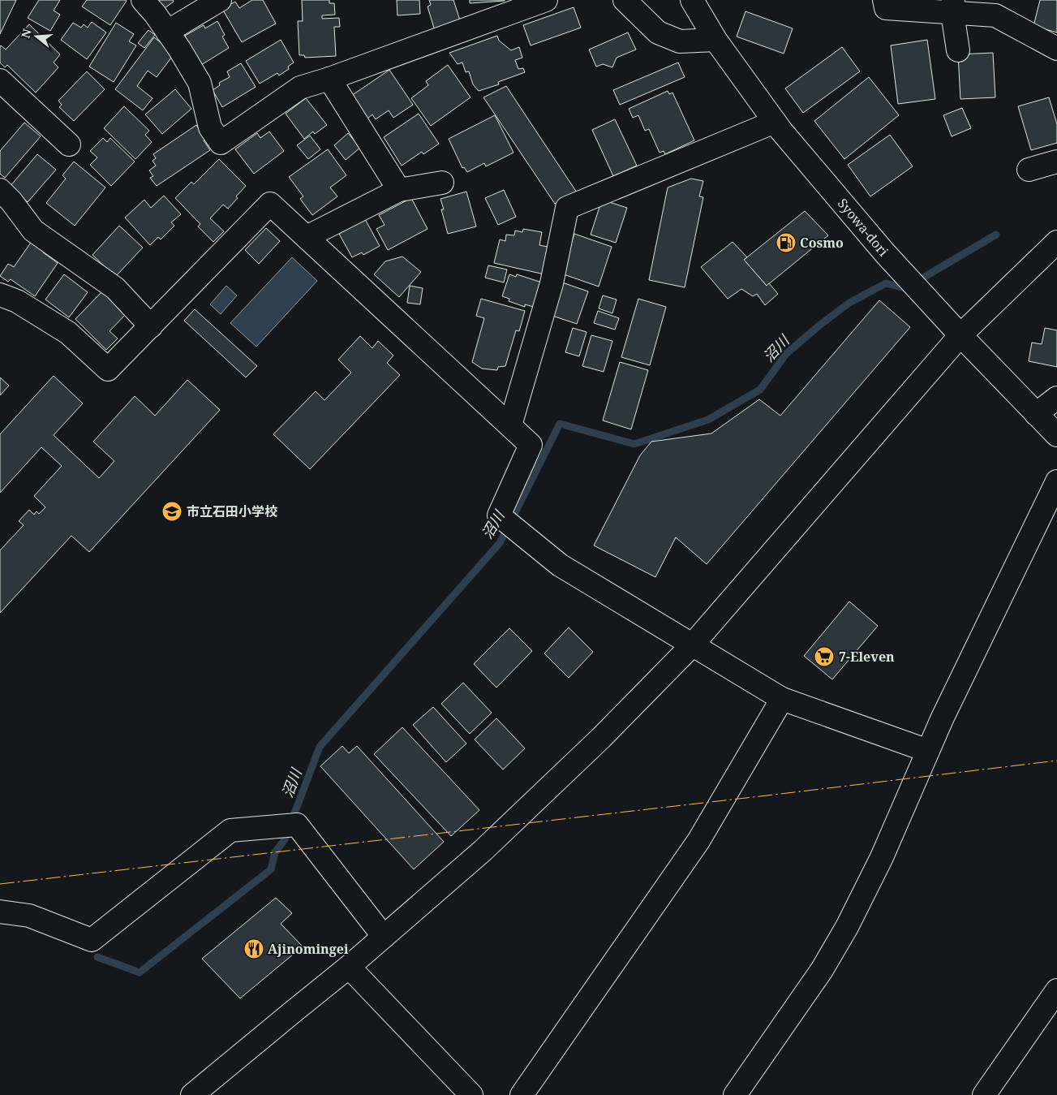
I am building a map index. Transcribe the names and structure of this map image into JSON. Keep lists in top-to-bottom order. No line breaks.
{"streets":{"street":["Syowa-dori"]},"water":["沼川"],"places":{"fuel station":["Cosmo"],"school or university":["市立石田小学校"],"supermarket":["7-Eleven"],"restaurant":["Ajinomingei"]},"north":"left"}
